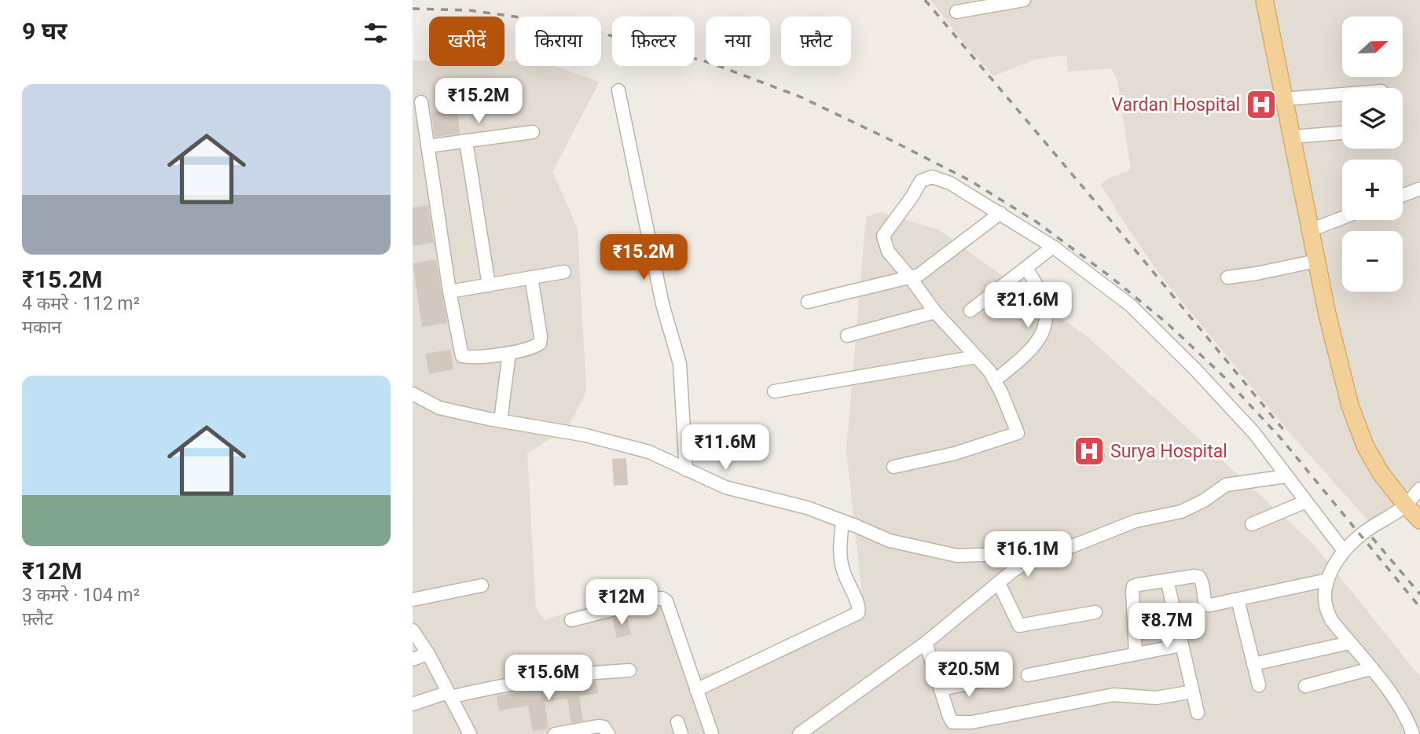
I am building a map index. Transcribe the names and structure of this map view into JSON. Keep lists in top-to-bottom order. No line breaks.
{"places":{"hospital":["Vardan Hospital","Surya Hospital"]},"north":"right","page":{"heading":"9 घर","map_buttons":["+","−"],"chip":["खरीदें","किराया","फ़िल्टर","नया","फ़्लैट"],"list":[{"name":"₹15.2M","note":"4 कमरे · 112 m² · मकान"},{"name":"₹12M","note":"3 कमरे · 104 m² · फ़्लैट"}],"price":["₹15.2M","₹15.2M","₹21.6M","₹11.6M","₹16.1M","₹12M","₹8.7M","₹20.5M","₹15.6M"]}}
